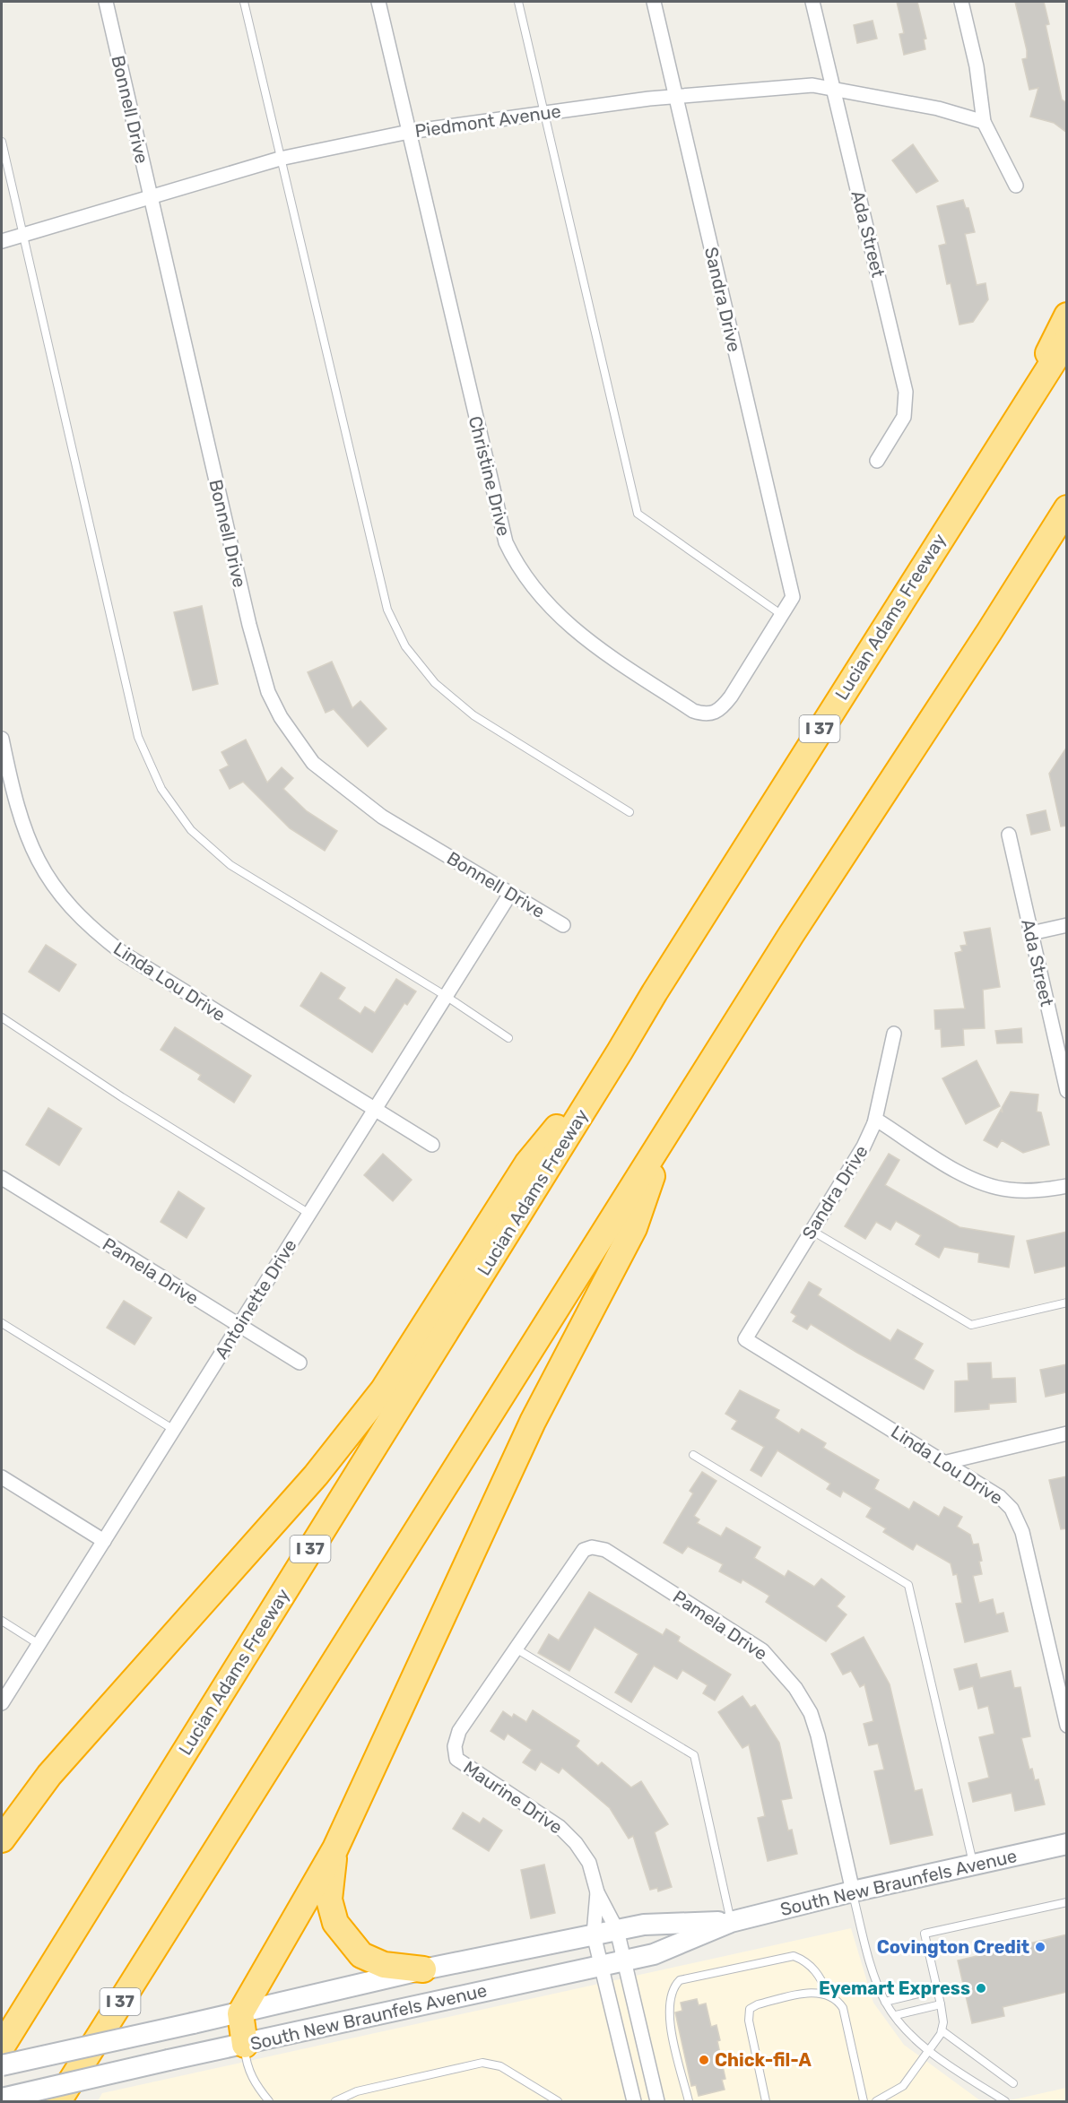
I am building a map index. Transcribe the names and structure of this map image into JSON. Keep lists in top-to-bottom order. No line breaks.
{"streets":{"highway":["Lucian Adams Freeway","I 37"],"main road":["South New Braunfels Avenue"],"street":["Bonnell Drive","Piedmont Avenue","Ada Street","Sandra Drive","Christine Drive","Linda Lou Drive","Pamela Drive","Antoinette Drive","Maurine Drive"]},"crossings":[["Bonnell Drive","Piedmont Avenue"],["Bonnell Drive","Antoinette Drive"],["Piedmont Avenue","Ada Street"],["Piedmont Avenue","Sandra Drive"],["Piedmont Avenue","Christine Drive"],["Sandra Drive","Christine Drive"],["Sandra Drive","Linda Lou Drive"],["Linda Lou Drive","Antoinette Drive"],["Pamela Drive","Antoinette Drive"],["Pamela Drive","Maurine Drive"],["Pamela Drive","South New Braunfels Avenue"],["Maurine Drive","South New Braunfels Avenue"]],"places":["Covington Credit","Eyemart Express","Chick-fil-A"]}
